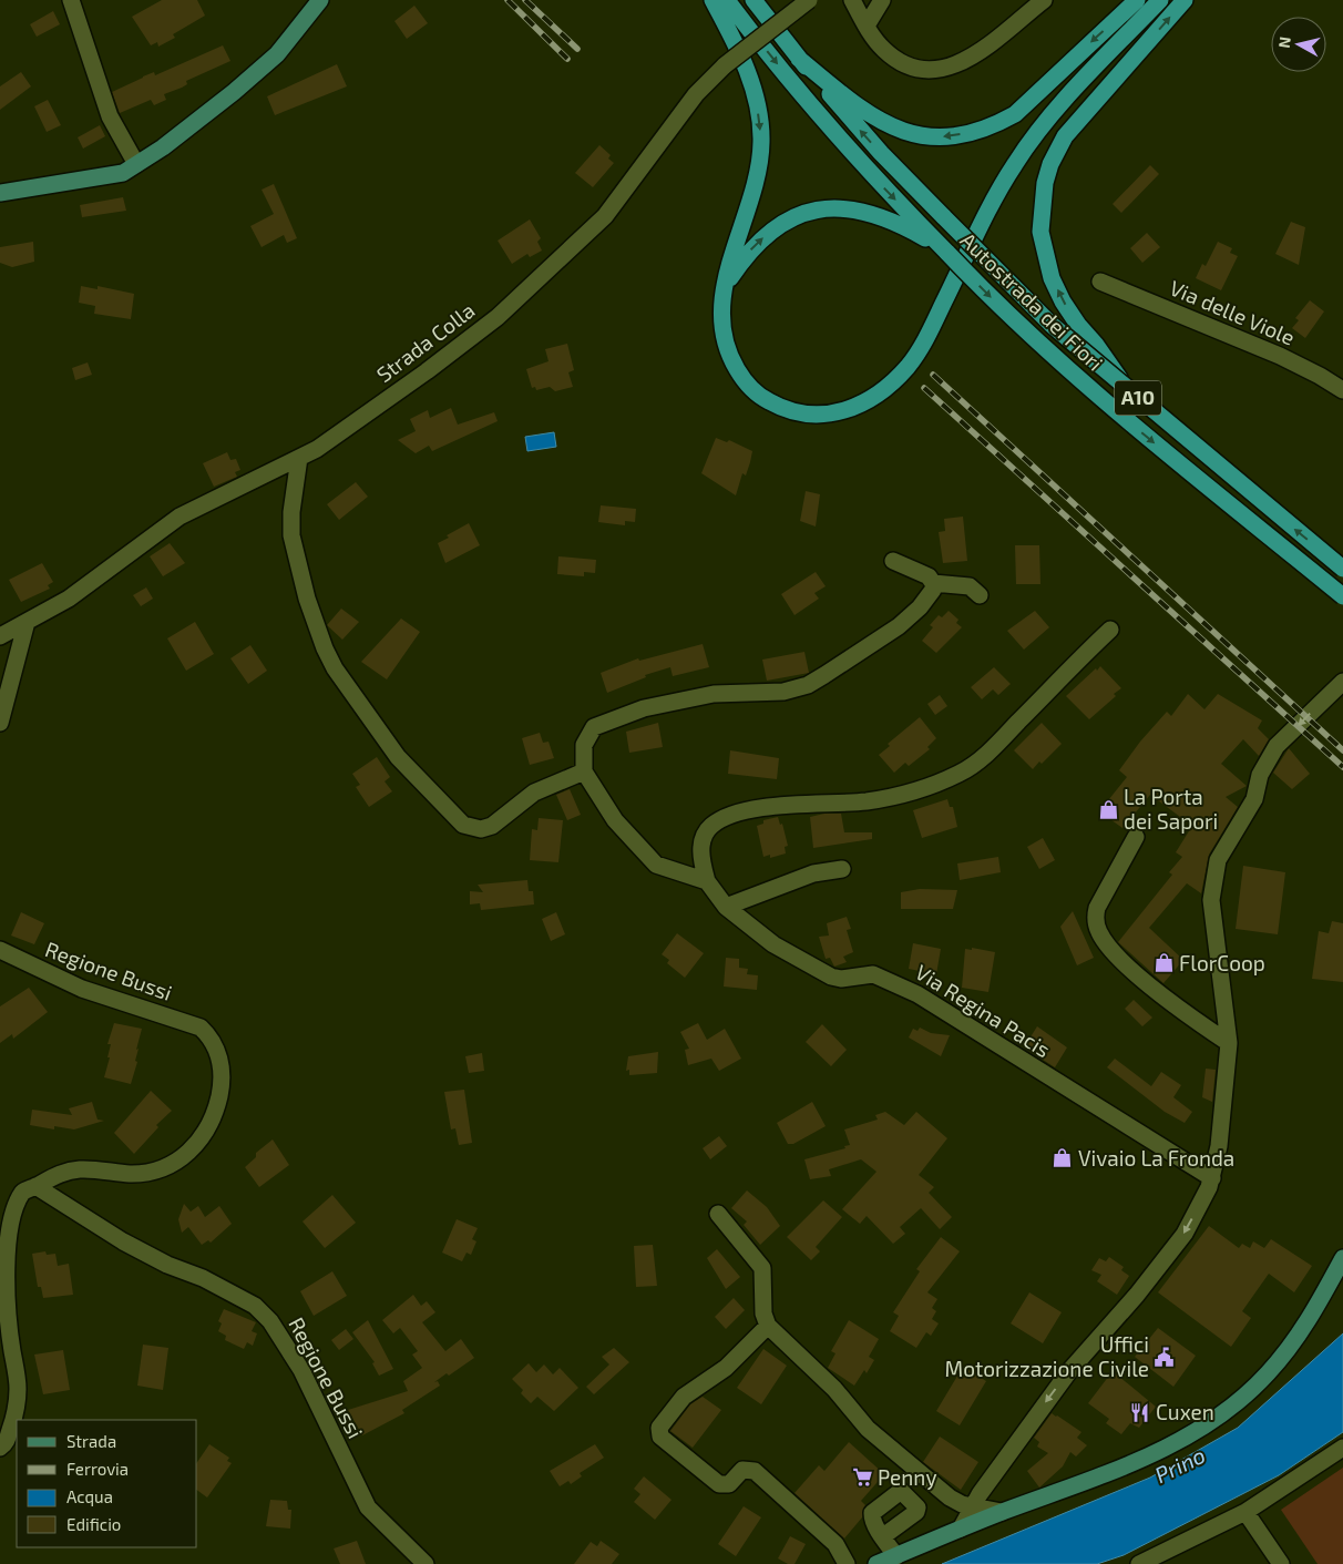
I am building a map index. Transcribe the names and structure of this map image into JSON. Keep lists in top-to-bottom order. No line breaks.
{"streets":{"highway":["Autostrada dei Fiori","A10"],"street":["Via delle Viole","Strada Colla","Regione Bussi","Via Regina Pacis"]},"water":["Prino"],"places":{"shop":["La Porta dei Sapori","FlorCoop","Vivaio La Fronda"],"public building":["Uffici Motorizzazione Civile"],"restaurant":["Cuxen"],"supermarket":["Penny"]},"legend":["Strada","Ferrovia","Acqua","Edificio"],"north":"left"}
